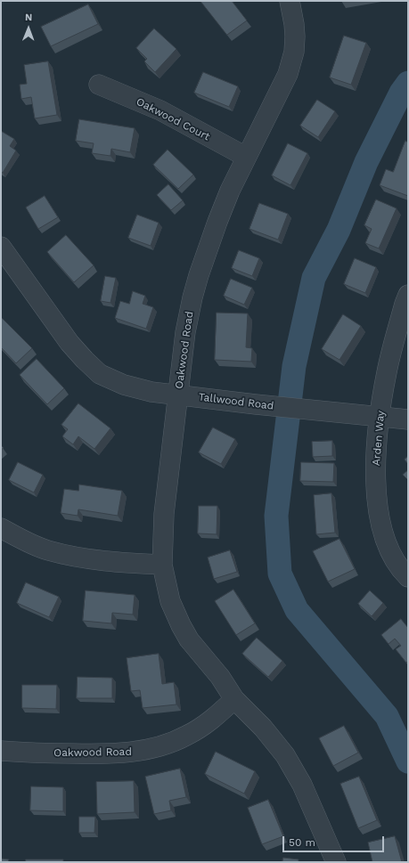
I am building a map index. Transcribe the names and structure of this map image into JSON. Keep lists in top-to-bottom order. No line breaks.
{"streets":{"street":["Oakwood Court","Oakwood Road","Tallwood Road","Arden Way"]},"crossings":[["Oakwood Court","Oakwood Road"],["Oakwood Road","Tallwood Road"],["Tallwood Road","Arden Way"]],"scale_bar":"50 m","north":"top"}
